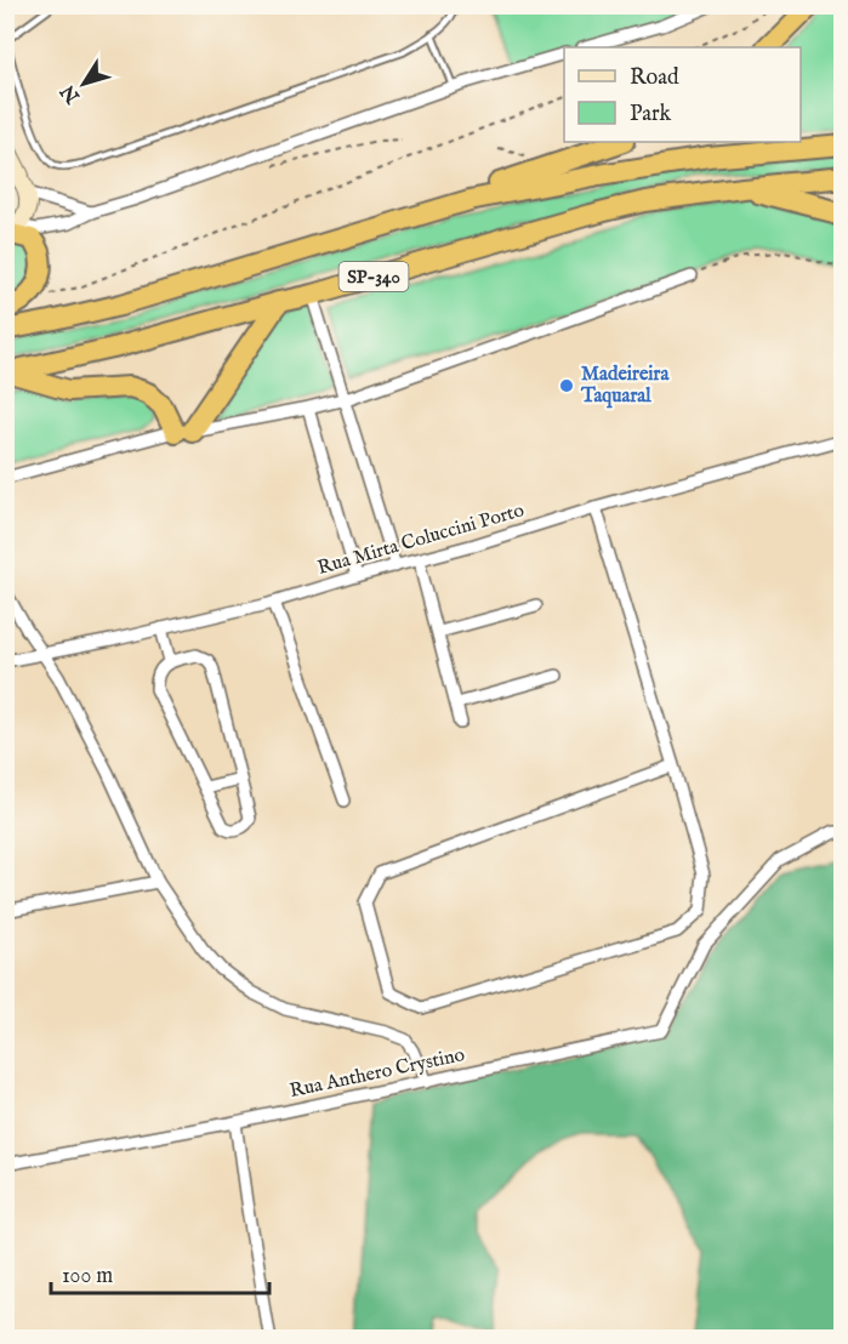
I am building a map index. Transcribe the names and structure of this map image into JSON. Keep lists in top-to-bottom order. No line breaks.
{"streets":{"highway":["SP-340"],"street":["Rua Mirta Coluccini Porto","Rua Anthero Crystino"]},"places":["Madeireira Taquaral"],"legend":["Road","Park"],"scale_bar":"100 m","north":"bottom left"}
